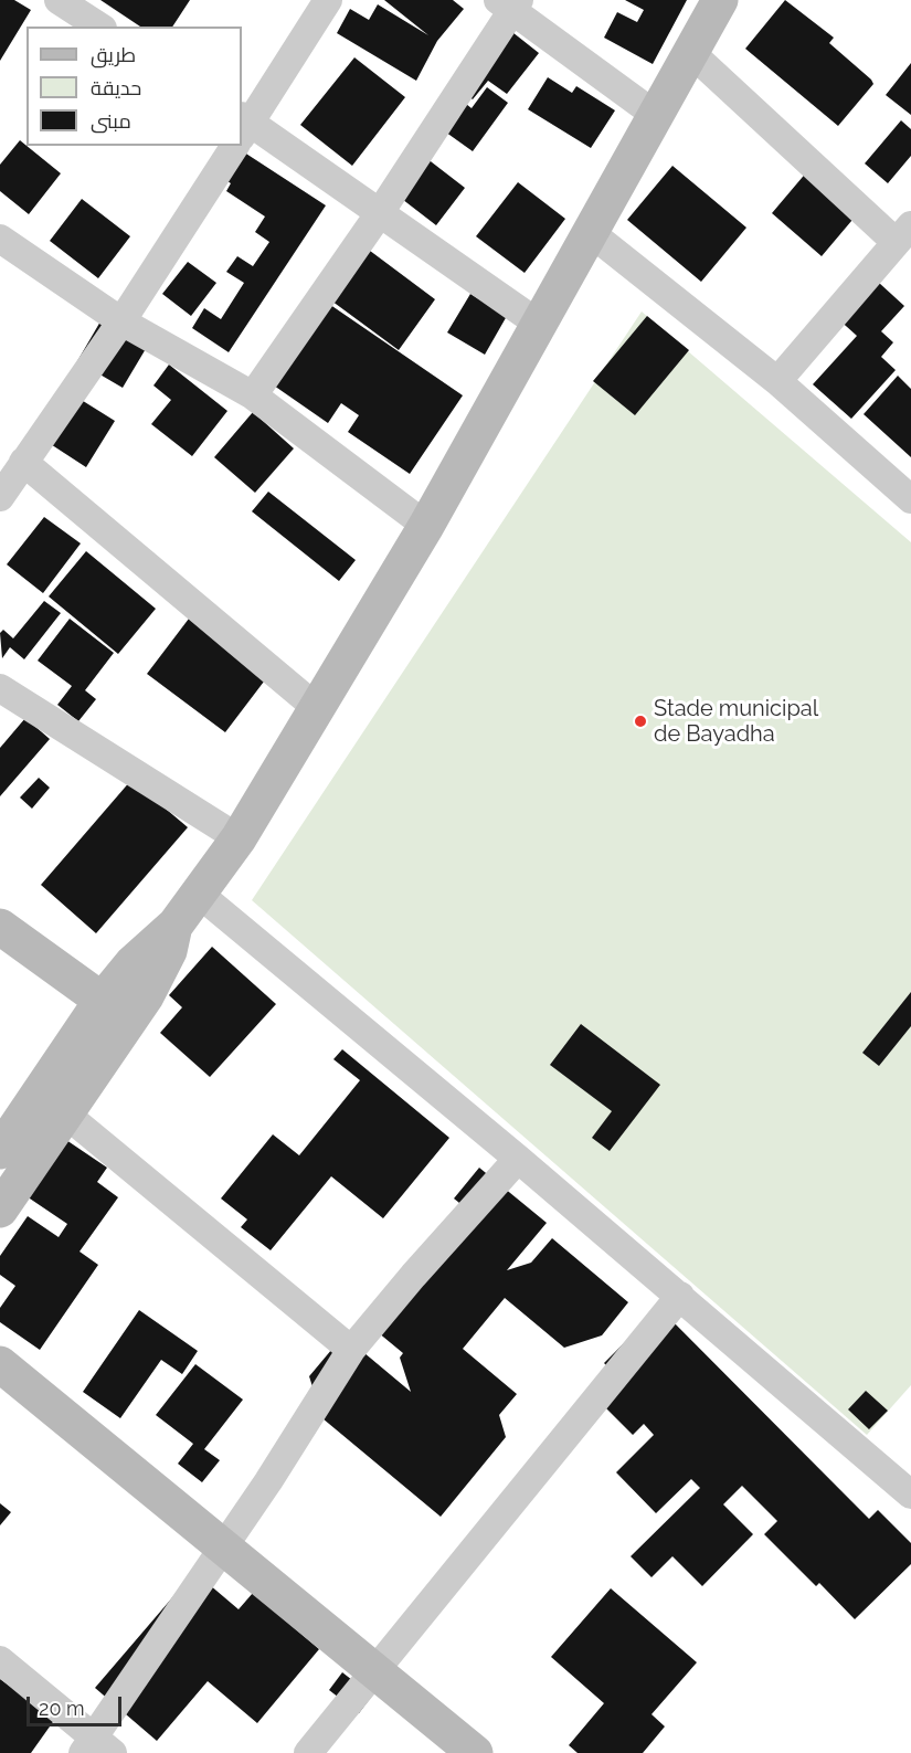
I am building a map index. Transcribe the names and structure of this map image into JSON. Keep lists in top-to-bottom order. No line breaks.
{"places":["Stade municipal de Bayadha"],"legend":["طريق","حديقة","مبنى"],"scale_bar":"20 m"}
